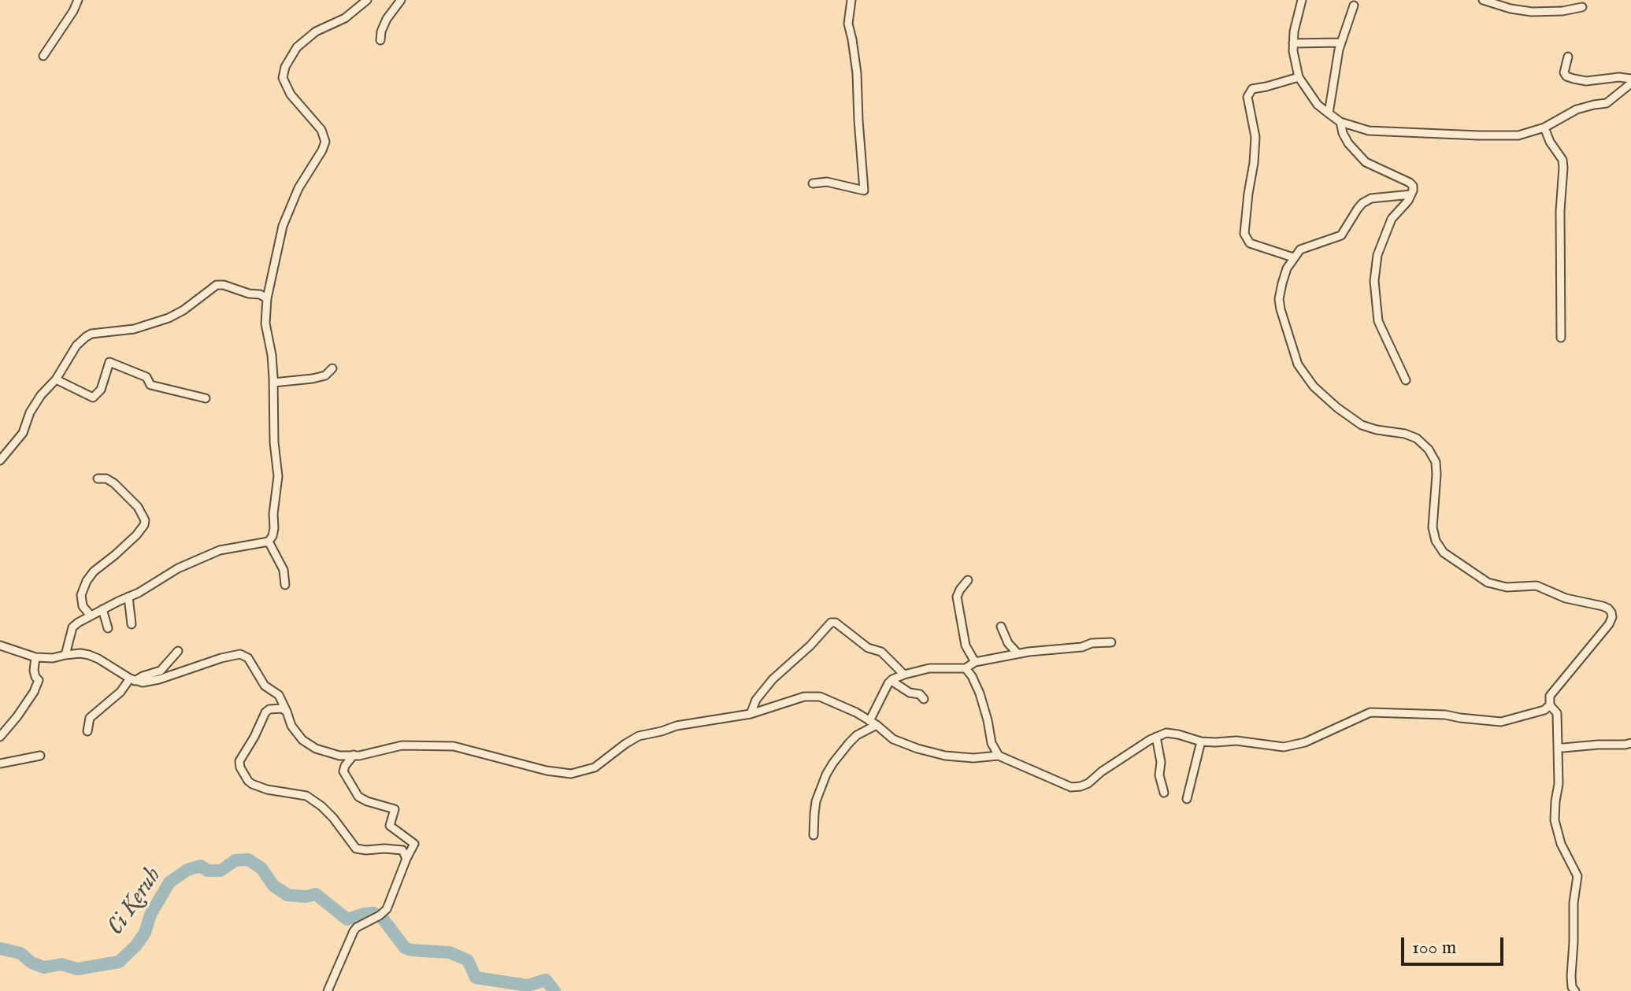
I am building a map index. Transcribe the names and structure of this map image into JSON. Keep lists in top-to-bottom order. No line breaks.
{"water":["Ci Keruh"],"scale_bar":"100 m"}
